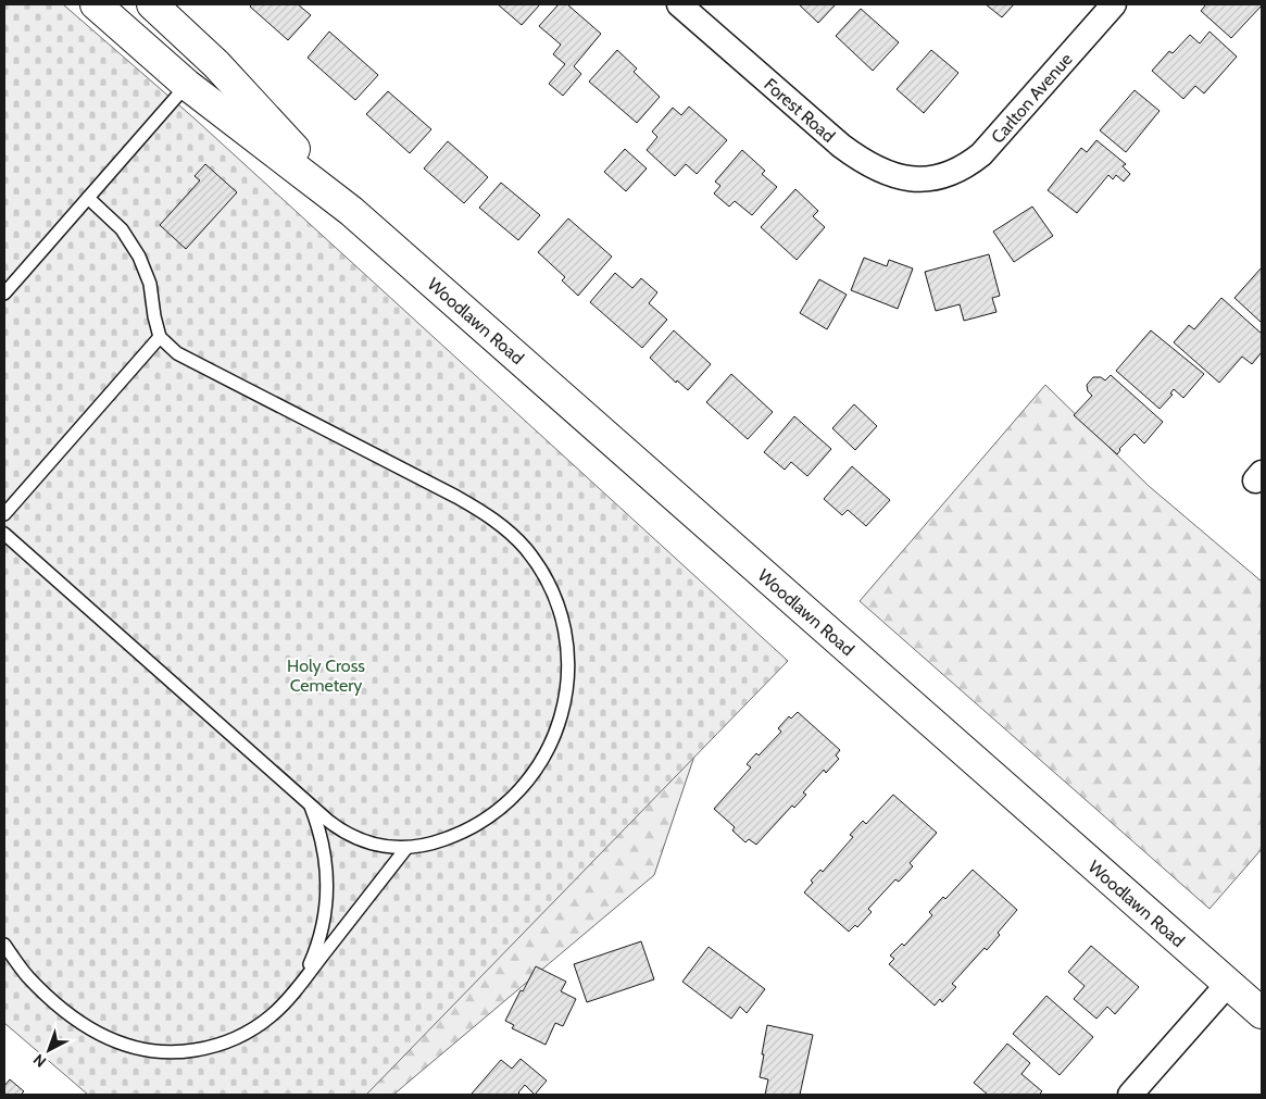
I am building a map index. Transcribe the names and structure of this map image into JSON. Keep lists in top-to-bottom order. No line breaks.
{"streets":{"main road":["Woodlawn Road"],"street":["Carlton Avenue","Forest Road"]},"crossings":[["Carlton Avenue","Forest Road"]],"parks":["Holy Cross Cemetery"],"north":"bottom left"}
